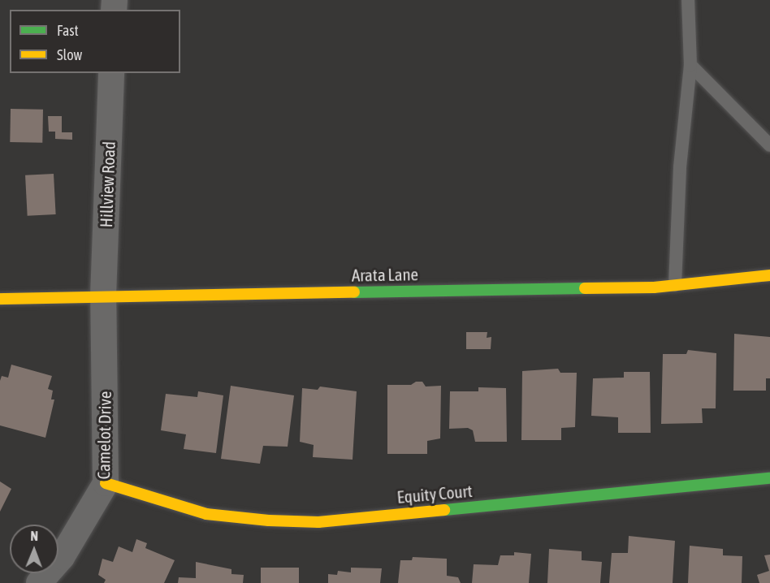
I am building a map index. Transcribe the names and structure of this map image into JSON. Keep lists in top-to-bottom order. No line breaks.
{"streets":{"street":["Hillview Road","Arata Lane","Camelot Drive","Equity Court"]},"crossings":[["Hillview Road","Arata Lane"],["Hillview Road","Camelot Drive"],["Arata Lane","Camelot Drive"],["Camelot Drive","Equity Court"]],"legend":["Fast","Slow"],"north":"top"}
